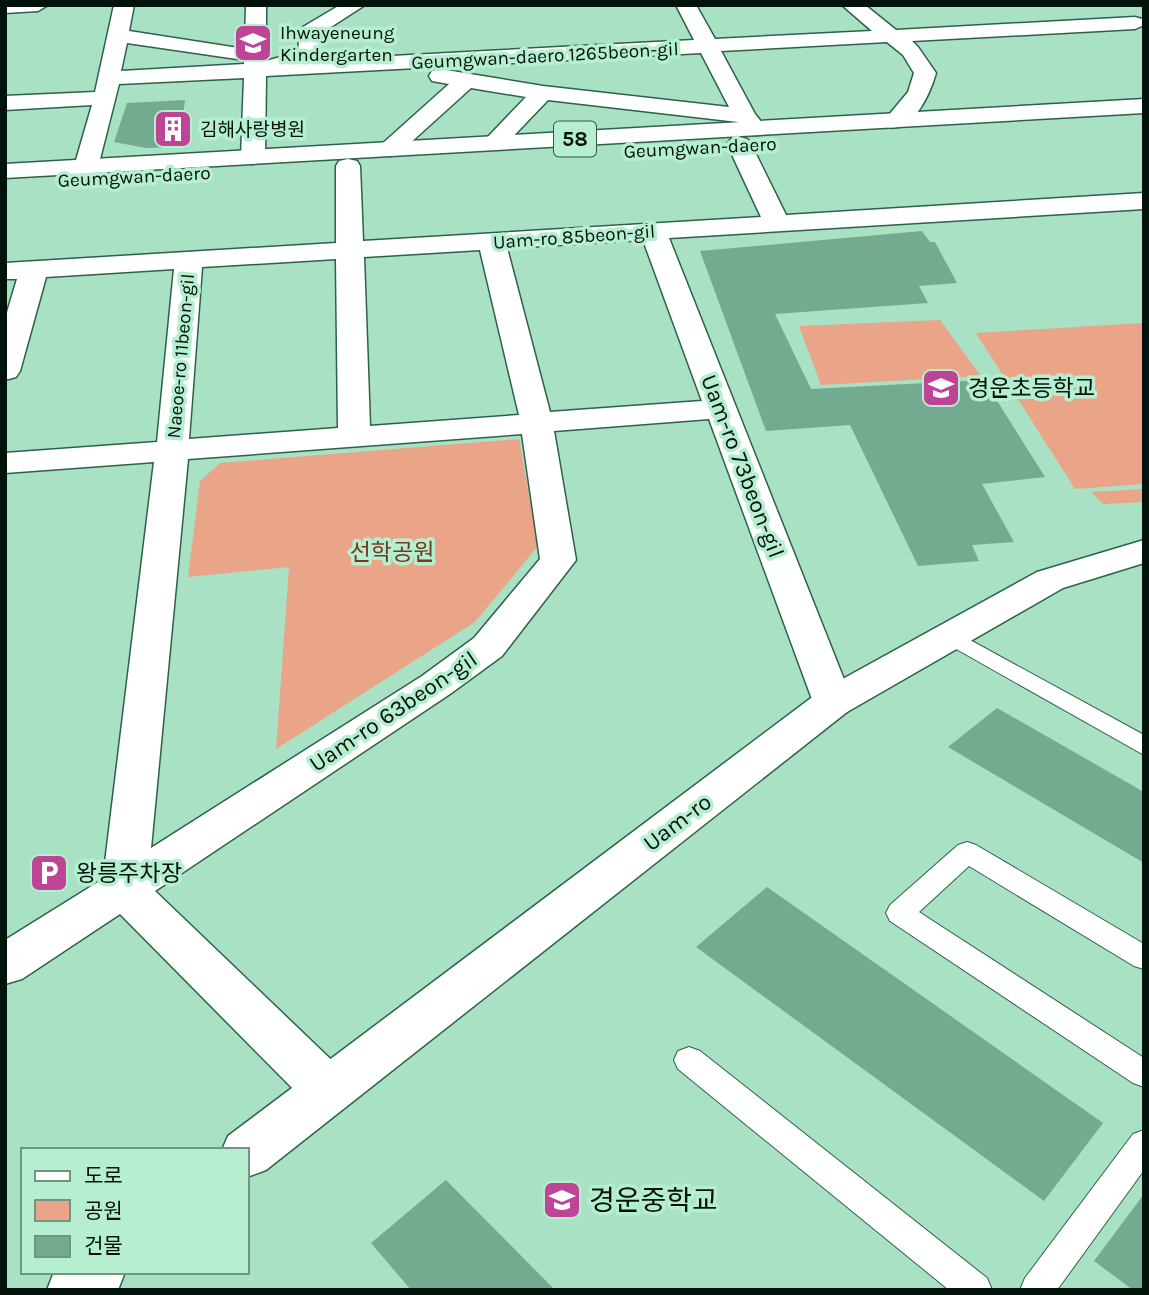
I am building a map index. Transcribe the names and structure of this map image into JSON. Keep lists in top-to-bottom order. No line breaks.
{"streets":{"street":["Geumgwan-daero 1265beon-gil","58","Geumgwan-daero","Uam-ro 85beon-gil","Naeoe-ro 11beon-gil","Uam-ro 73beon-gil","Uam-ro 63beon-gil","Uam-ro"]},"crossings":[["Uam-ro 85beon-gil","Naeoe-ro 11beon-gil"],["Uam-ro 85beon-gil","Uam-ro 73beon-gil"],["Naeoe-ro 11beon-gil","Uam-ro 73beon-gil"],["Naeoe-ro 11beon-gil","Uam-ro 63beon-gil"],["Uam-ro 73beon-gil","Uam-ro"]],"parks":["선학공원"],"places":{"school or university":["Ihwayeneung Kindergarten","경운초등학교","경운중학교"],"building":["김해사랑병원"],"parking":["왕릉주차장"]},"legend":["도로","공원","건물"]}
